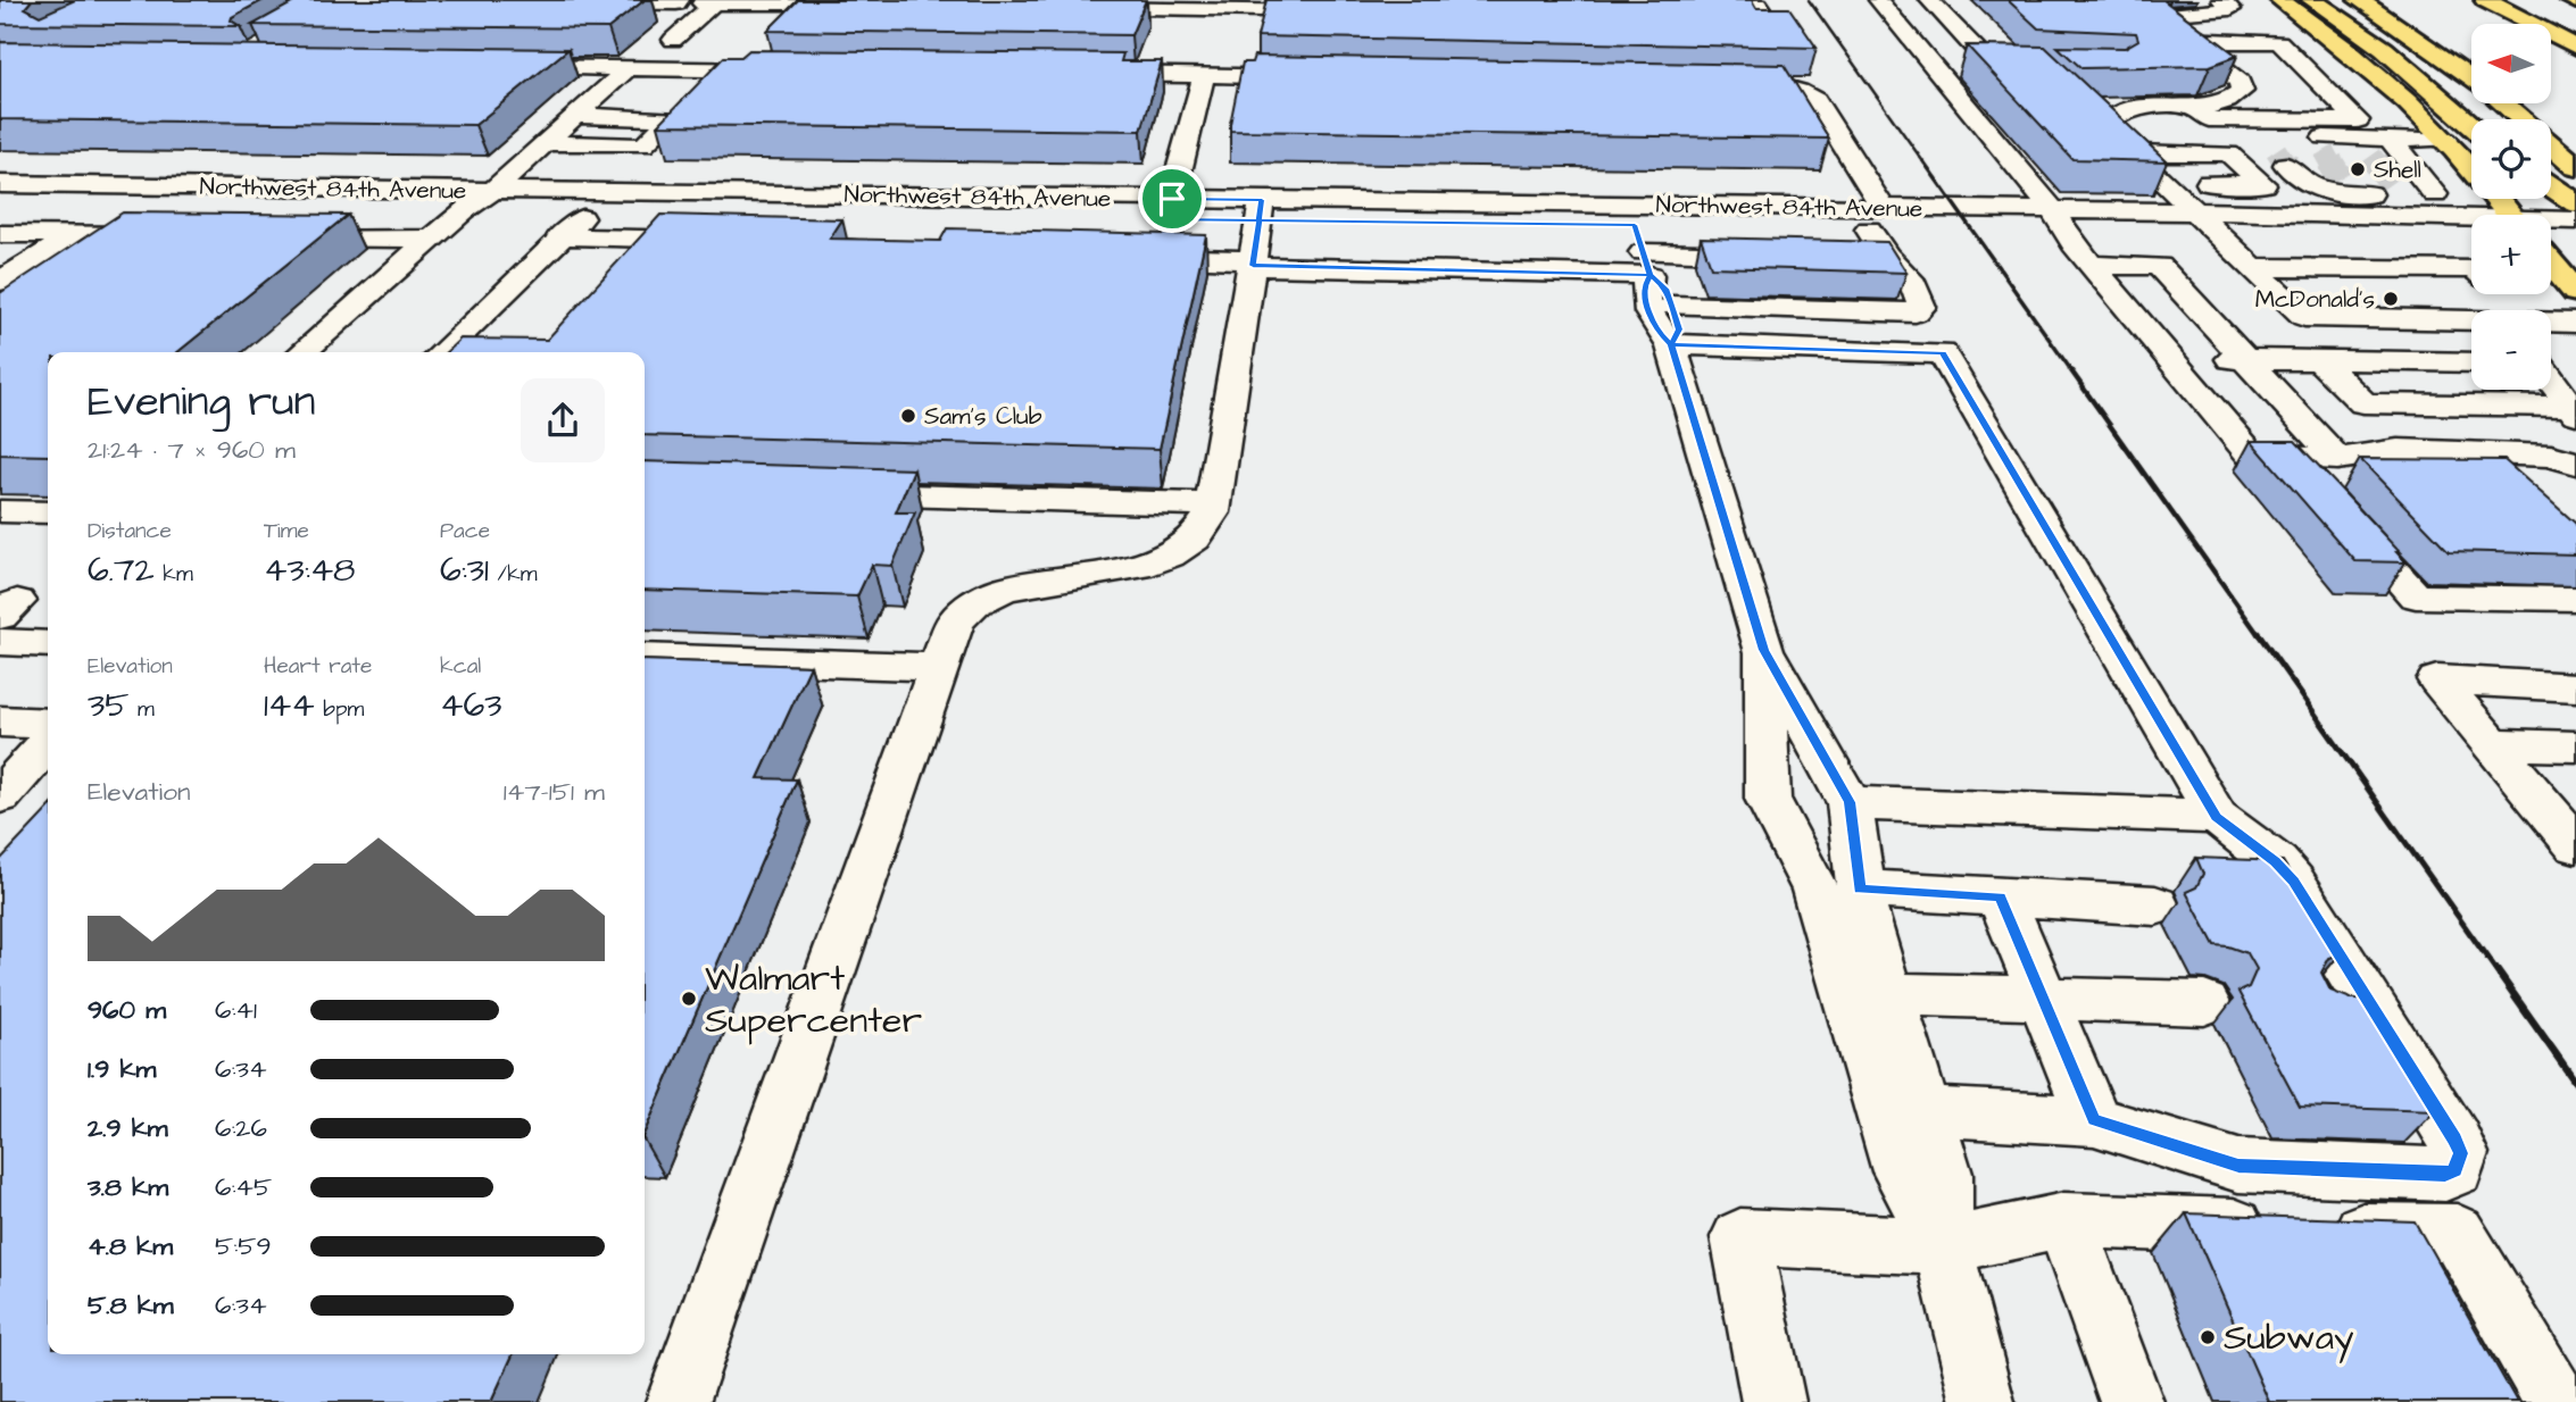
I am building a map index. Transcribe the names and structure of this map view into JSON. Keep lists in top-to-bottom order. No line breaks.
{"streets":{"street":["Northwest 84th Avenue"]},"places":["Shell","McDonald's","Sam's Club","Walmart Supercenter","Subway"],"north":"left","page":{"map_buttons":["+","−"],"heading":["Evening run","21:24 · 7 × 960 m"],"stats":[["Distance","6.72 km"],["Time","43:48"],["Pace","6:31 /km"],["Elevation","35 m"],["Heart rate","144 bpm"],["kcal","463"]],"chart":["Elevation","147–151 m"],"list":[{"name":"960 m","note":"6:41"},{"name":"1.9 km","note":"6:34"},{"name":"2.9 km","note":"6:26"},{"name":"3.8 km","note":"6:45"},{"name":"4.8 km","note":"5:59"},{"name":"5.8 km","note":"6:34"}]}}
